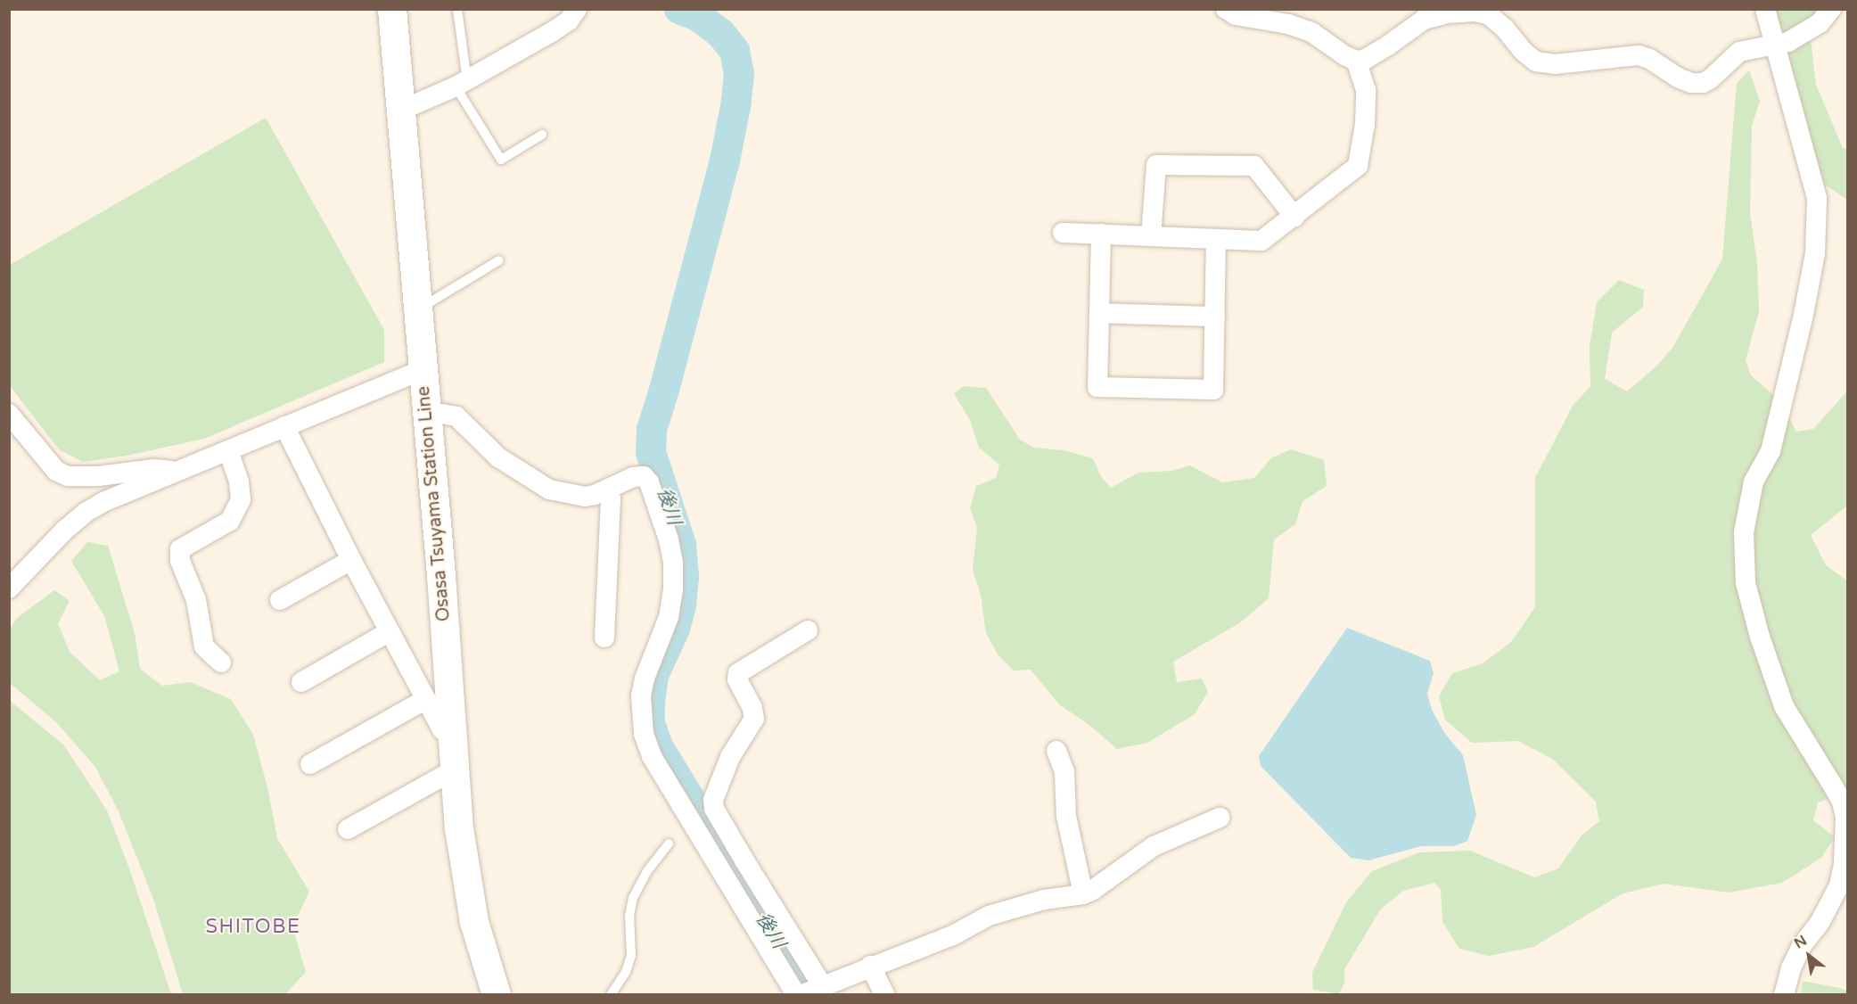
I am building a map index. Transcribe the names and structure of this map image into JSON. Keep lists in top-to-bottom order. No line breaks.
{"streets":{"main road":["Osasa Tsuyama Station Line"]},"districts":["SHITOBE"],"water":["後川"],"north":"top left"}
